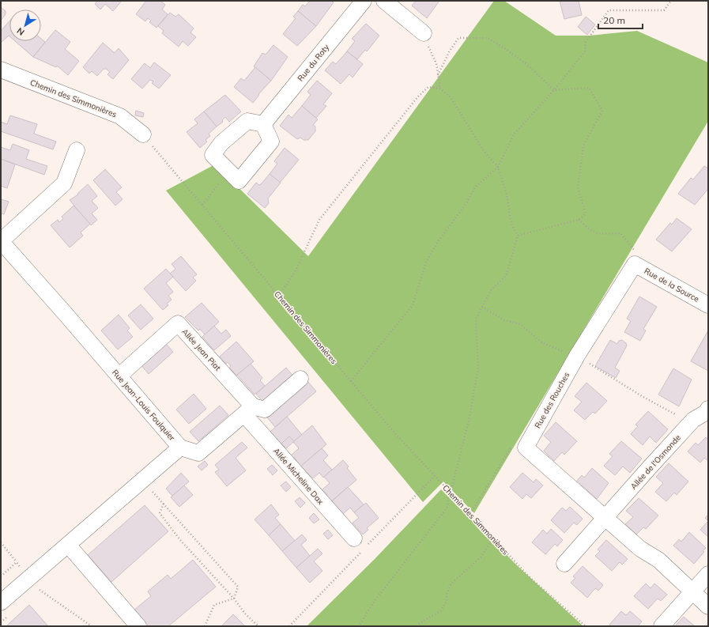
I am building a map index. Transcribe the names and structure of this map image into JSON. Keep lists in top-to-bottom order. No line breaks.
{"streets":{"street":["Rue du Roty","Chemin des Simmonières","Rue de la Source","Allée Jean Piat","Rue des Rouches","Rue Jean-Louis Foulquier","Allée de l'Osmonde","Allée Micheline Dax"]},"crossings":[["Rue de la Source","Rue des Rouches"],["Allée Jean Piat","Rue Jean-Louis Foulquier"],["Allée Jean Piat","Allée Micheline Dax"]],"scale_bar":"20 m","north":"bottom left"}
